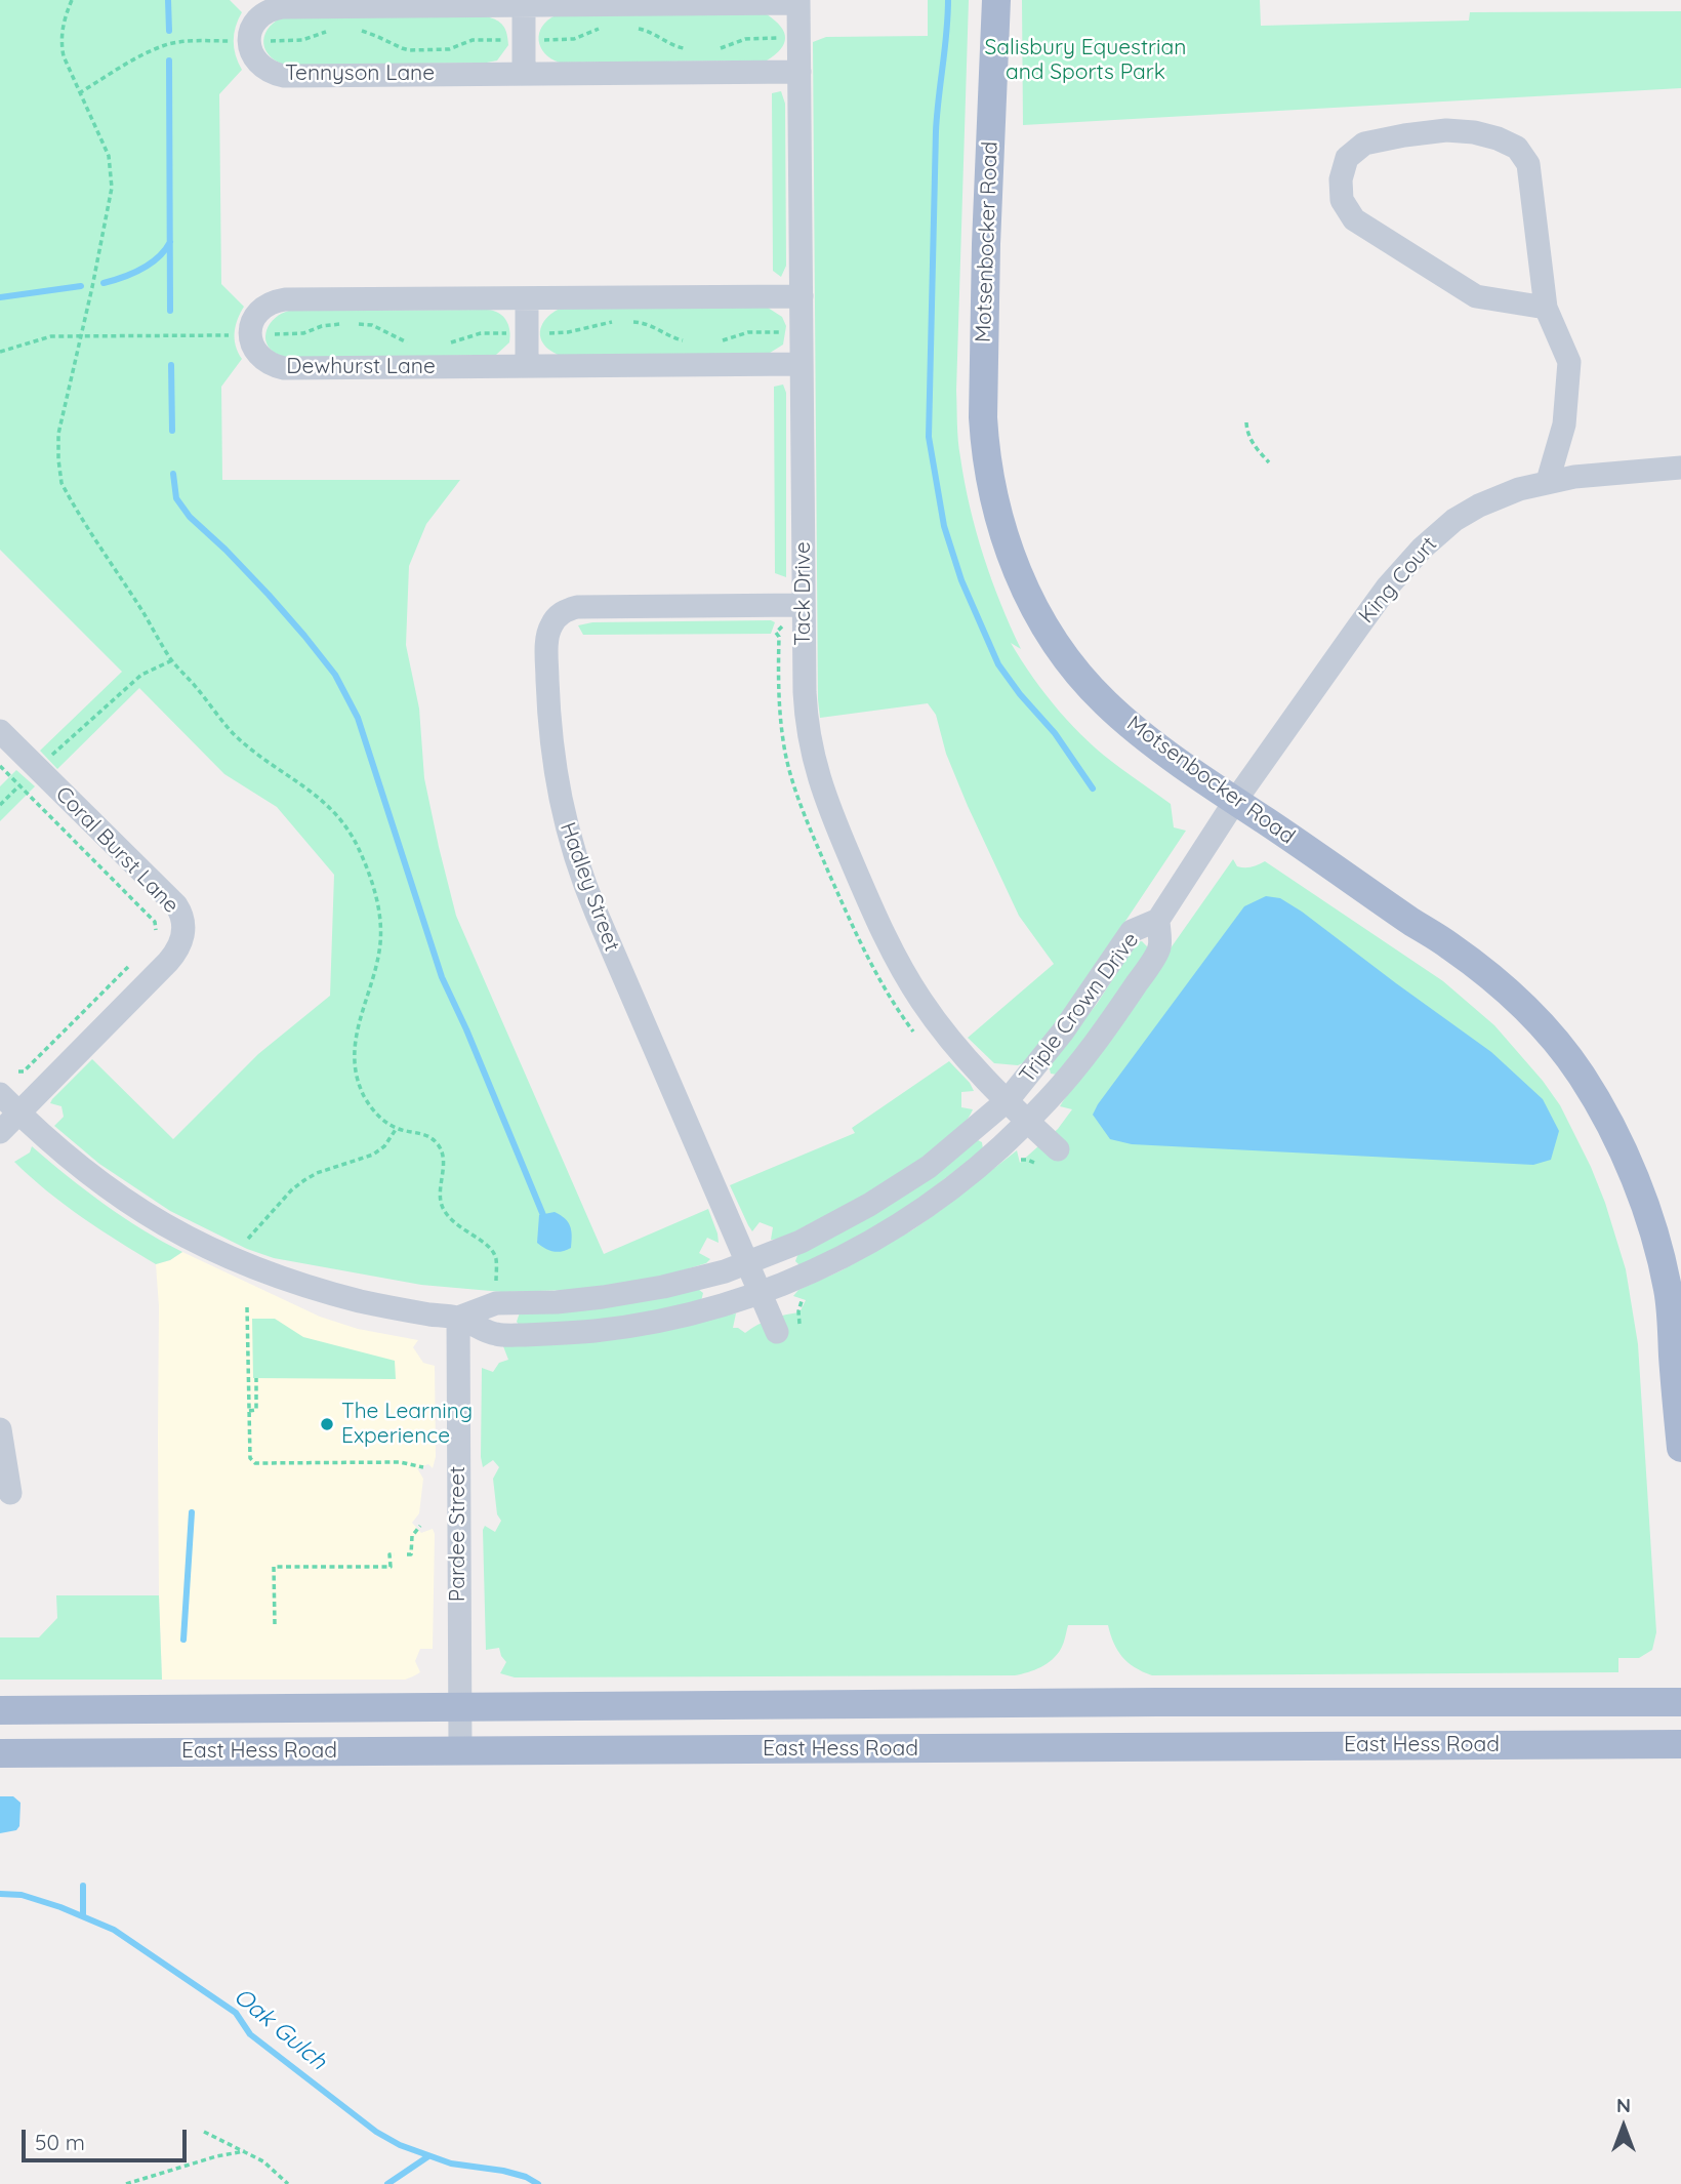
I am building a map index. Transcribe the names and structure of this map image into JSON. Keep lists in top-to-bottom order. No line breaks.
{"streets":{"main road":["Motsenbocker Road","East Hess Road"],"street":["Tennyson Lane","Dewhurst Lane","King Court","Tack Drive","Coral Burst Lane","Hadley Street","Triple Crown Drive","Pardee Street"]},"crossings":[["Tennyson Lane","Tack Drive"],["Motsenbocker Road","King Court"],["Motsenbocker Road","Triple Crown Drive"],["Dewhurst Lane","Tack Drive"],["King Court","Triple Crown Drive"],["Tack Drive","Hadley Street"],["Tack Drive","Triple Crown Drive"],["Coral Burst Lane","Triple Crown Drive"],["Hadley Street","Triple Crown Drive"],["Triple Crown Drive","Pardee Street"],["Pardee Street","East Hess Road"]],"water":["Oak Gulch"],"parks":["Salisbury Equestrian and Sports Park"],"places":["The Learning Experience"],"scale_bar":"50 m","north":"top"}
